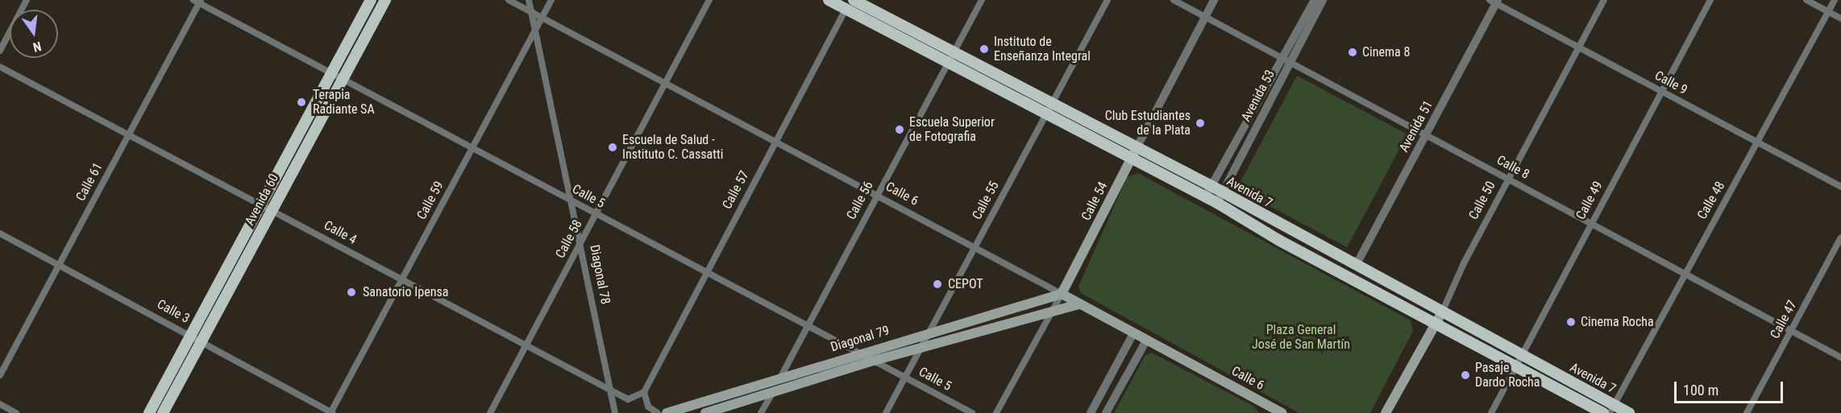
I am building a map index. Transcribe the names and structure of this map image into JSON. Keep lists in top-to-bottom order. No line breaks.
{"streets":{"main road":["Avenida 7","Calle 6","Avenida 60","Calle 50","Calle 54","Diagonal 79"],"street":["Calle 9","Avenida 53","Avenida 51","Calle 8","Calle 61","Calle 57","Calle 5","Calle 59","Calle 56","Calle 55","Calle 49","Calle 48","Calle 4","Calle 58","Diagonal 78","Calle 3","Calle 47"]},"crossings":[["Calle 9","Avenida 51"],["Calle 9","Calle 50"],["Calle 9","Calle 49"],["Calle 9","Calle 48"],["Avenida 53","Calle 8"],["Avenida 53","Avenida 7"],["Avenida 51","Calle 8"],["Avenida 51","Avenida 7"],["Calle 8","Calle 50"],["Calle 8","Calle 49"],["Calle 8","Calle 48"],["Calle 8","Calle 54"],["Calle 8","Calle 47"],["Calle 61","Calle 5"],["Calle 61","Calle 4"],["Calle 61","Calle 3"],["Calle 57","Avenida 7"],["Calle 57","Calle 6"],["Calle 57","Calle 5"],["Calle 57","Calle 4"],["Avenida 7","Calle 56"],["Avenida 7","Calle 55"],["Avenida 7","Calle 50"],["Avenida 7","Calle 49"],["Avenida 7","Calle 48"],["Avenida 7","Calle 54"],["Calle 6","Calle 59"],["Calle 6","Calle 56"],["Calle 6","Calle 55"],["Calle 6","Calle 54"],["Calle 6","Calle 58"],["Calle 6","Diagonal 78"],["Calle 6","Diagonal 79"],["Calle 5","Avenida 60"],["Calle 5","Calle 59"],["Calle 5","Calle 56"],["Calle 5","Calle 55"],["Calle 5","Calle 58"],["Calle 5","Diagonal 78"],["Calle 5","Diagonal 79"],["Avenida 60","Calle 4"],["Avenida 60","Calle 3"],["Calle 59","Calle 4"],["Calle 59","Diagonal 78"],["Calle 59","Calle 3"],["Calle 56","Diagonal 79"],["Calle 55","Diagonal 79"],["Calle 54","Diagonal 79"],["Calle 4","Calle 58"],["Calle 4","Diagonal 78"],["Calle 58","Diagonal 78"]],"parks":["Plaza General José de San Martín"],"places":["Instituto de Enseñanza Integral","Cinema 8","Terapia Radiante SA","Club Estudiantes de la Plata","Escuela Superior de Fotografia","Escuela de Salud - Instituto C. Cassatti","CEPOT","Sanatorio Ipensa","Cinema Rocha","Pasaje Dardo Rocha"],"scale_bar":"100 m","north":"bottom"}
